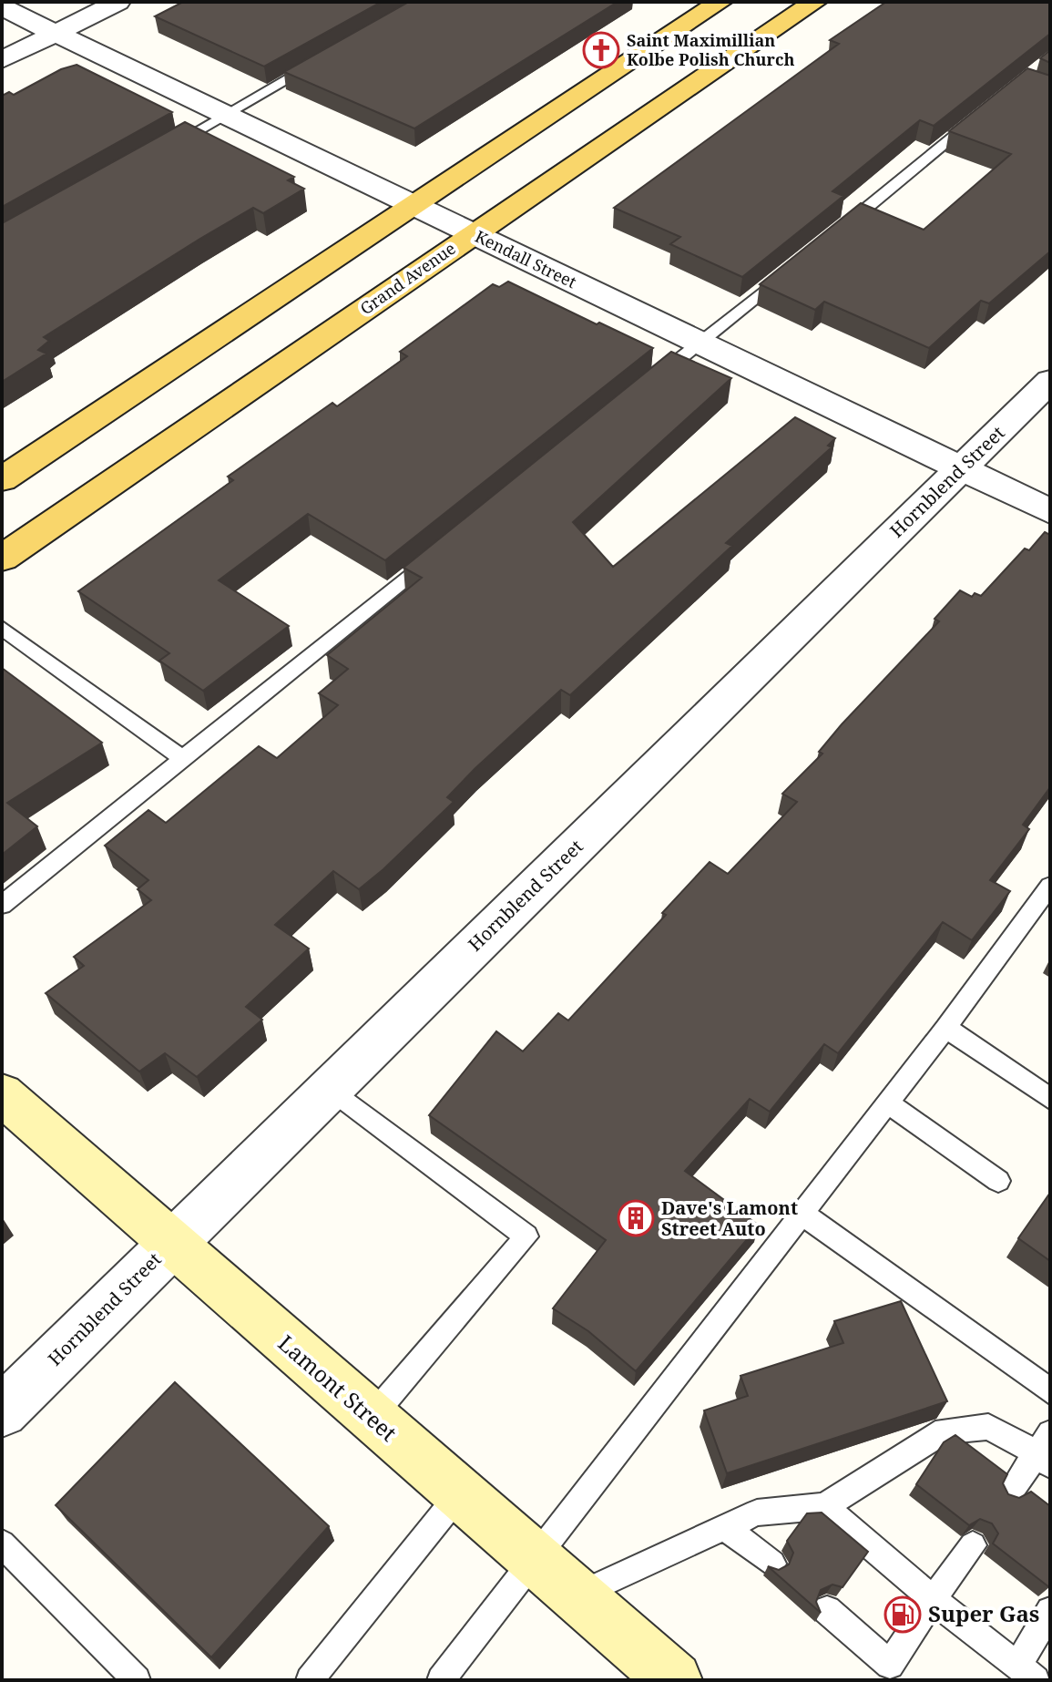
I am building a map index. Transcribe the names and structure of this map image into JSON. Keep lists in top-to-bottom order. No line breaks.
{"streets":{"main road":["Grand Avenue"],"street":["Kendall Street","Hornblend Street","Lamont Street"]},"crossings":[["Kendall Street","Grand Avenue"],["Kendall Street","Hornblend Street"],["Hornblend Street","Lamont Street"]],"places":{"church":["Saint Maximillian Kolbe Polish Church"],"building":["Dave's Lamont Street Auto"],"fuel station":["Super Gas"]}}
